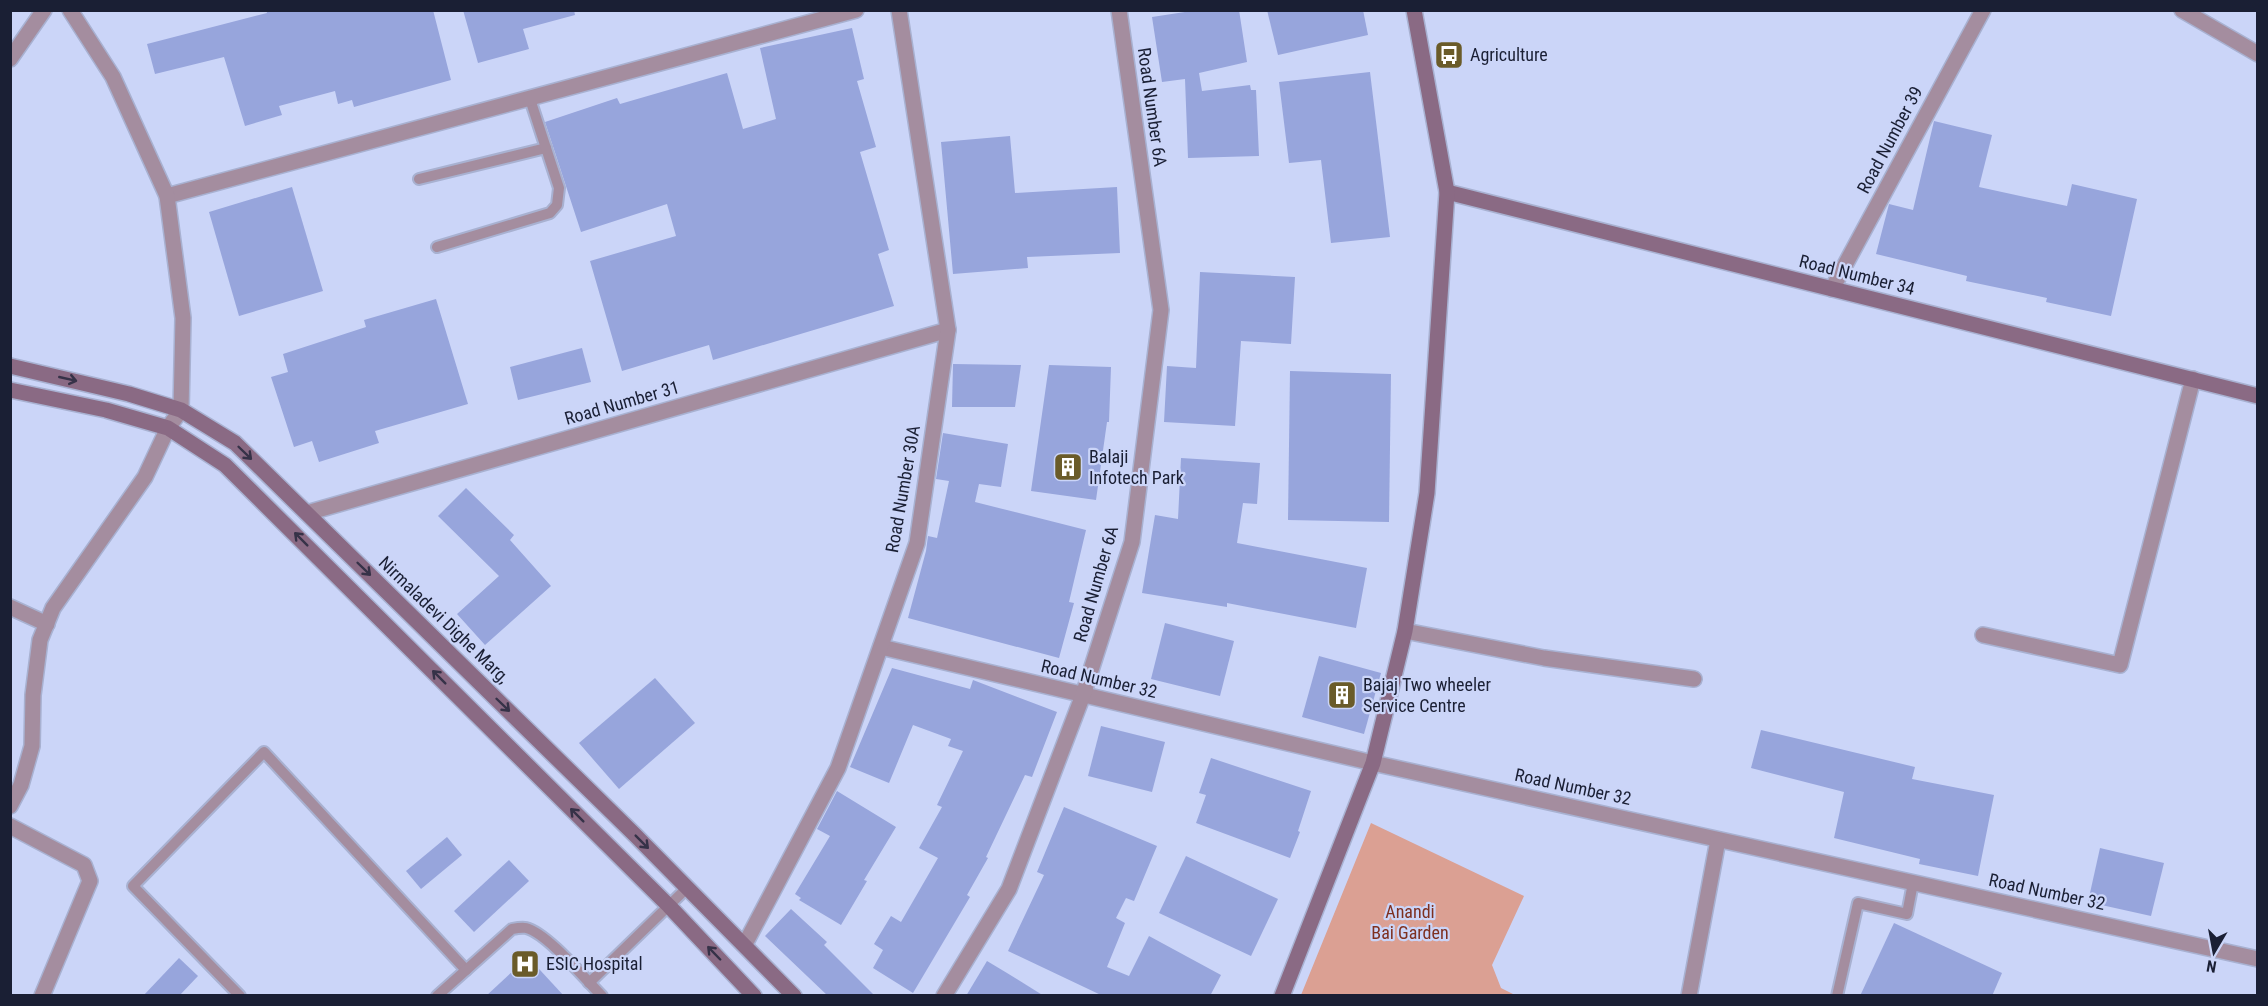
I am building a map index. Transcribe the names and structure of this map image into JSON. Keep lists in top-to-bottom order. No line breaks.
{"streets":{"main road":["Road Number 34","Nirmaladevi Dighe Marg,"],"street":["Road Number 6A","Road Number 39","Road Number 31","Road Number 30A","Road Number 32"]},"crossings":[["Road Number 6A","Road Number 32"],["Road Number 39","Road Number 34"],["Road Number 31","Road Number 30A"],["Road Number 31","Nirmaladevi Dighe Marg,"],["Road Number 30A","Nirmaladevi Dighe Marg,"],["Road Number 30A","Road Number 32"]],"parks":["Anandi Bai Garden"],"places":{"bus stop":["Agriculture"],"building":["Balaji Infotech Park","Bajaj Two wheeler Service Centre"],"hospital":["ESIC Hospital"]},"north":"bottom"}
